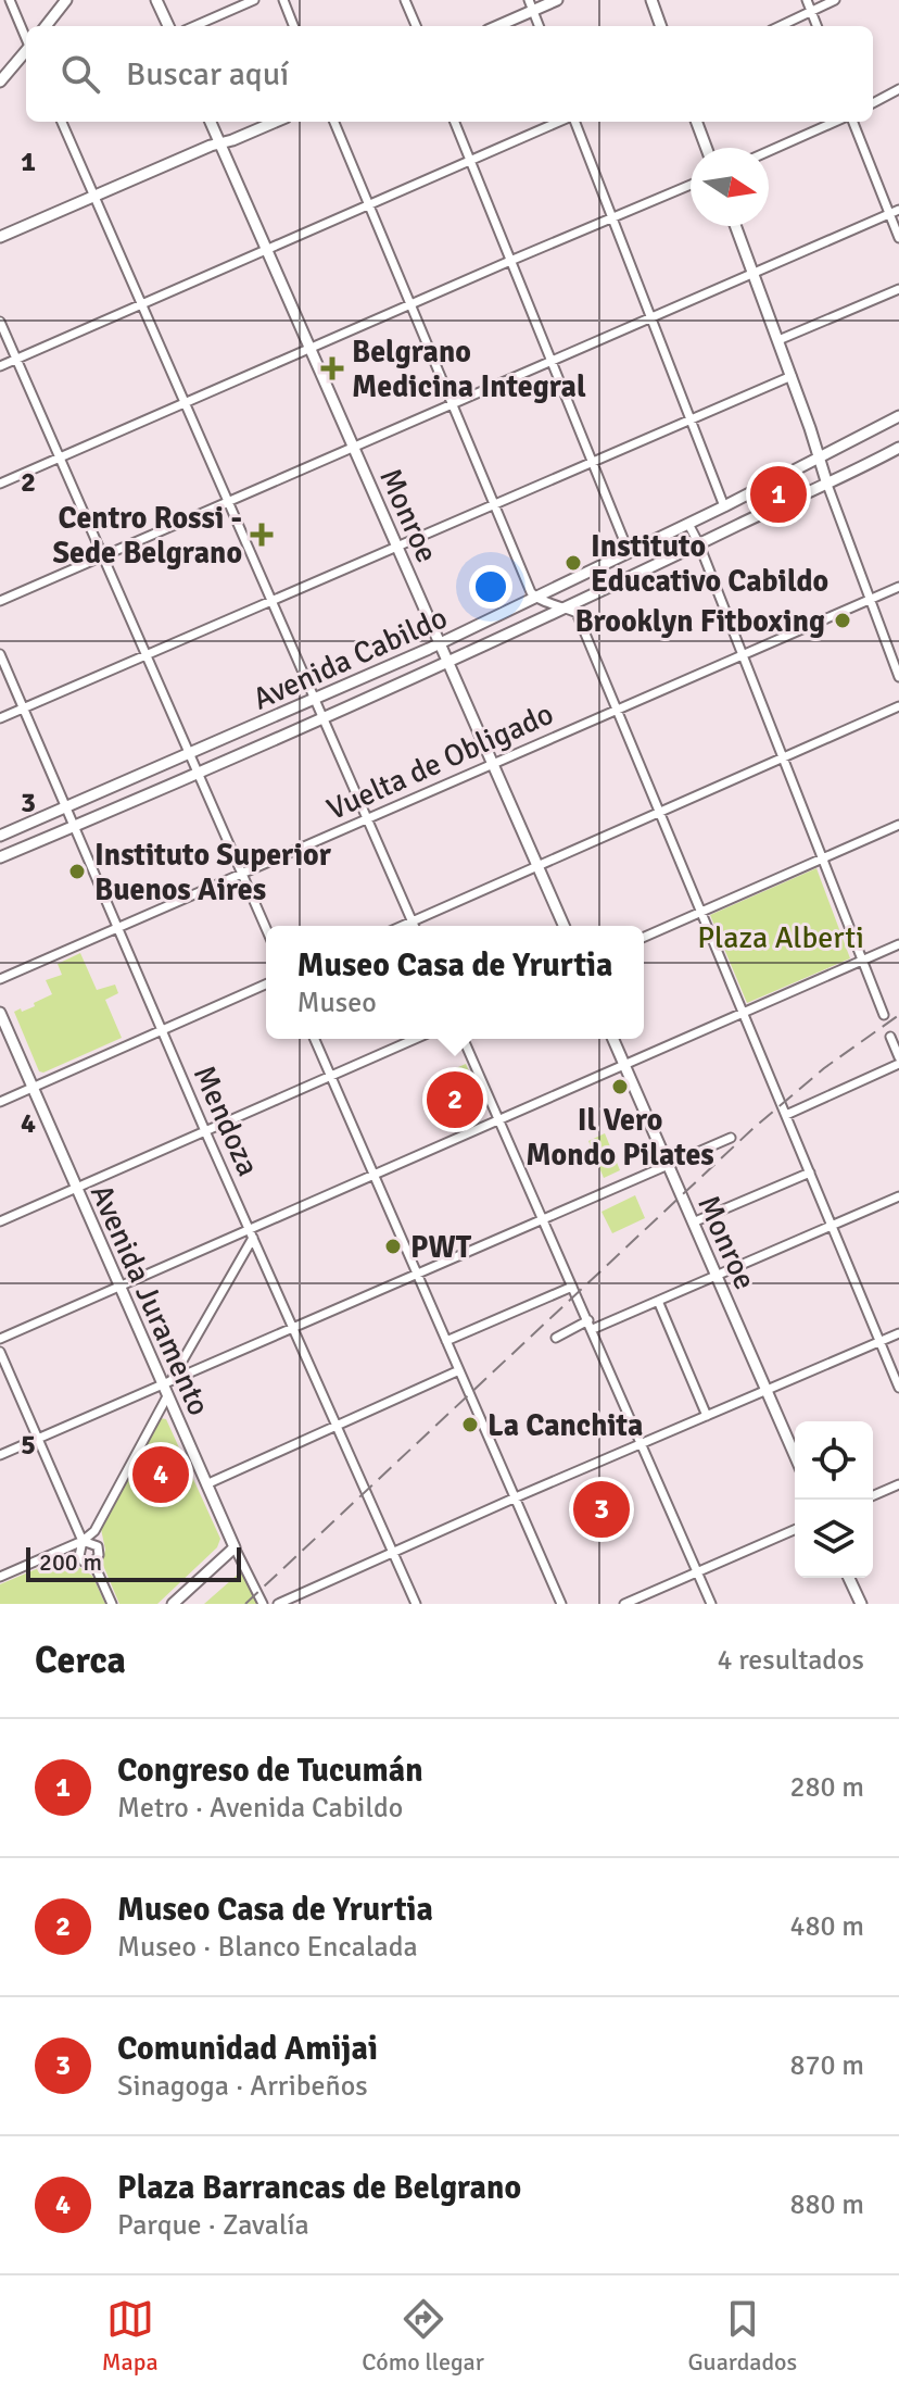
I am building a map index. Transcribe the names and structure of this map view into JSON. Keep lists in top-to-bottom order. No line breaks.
{"streets":{"main road":["Monroe","Avenida Cabildo","Avenida Juramento"],"street":["Vuelta de Obligado","Mendoza"]},"crossings":[["Monroe","Avenida Cabildo"],["Monroe","Vuelta de Obligado"],["Avenida Cabildo","Mendoza"],["Vuelta de Obligado","Mendoza"]],"parks":["Plaza Alberti"],"places":{"health":["Belgrano Medicina Integral","Centro Rossi - Sede Belgrano"],"other":["Instituto Educativo Cabildo","Brooklyn Fitboxing","Instituto Superior Buenos Aires","Il Vero Mondo Pilates","PWT","La Canchita"]},"scale_bar":"200 m","north":"right","page":{"search":"Buscar aquí","pins":["1","2","4","3"],"popup":["Museo Casa de Yrurtia","Museo"],"scale":"200 m","heading":["Cerca","4 resultados"],"list":[{"mark":"1","name":"Congreso de Tucumán","note":"Metro · Avenida Cabildo","value":"280 m"},{"mark":"2","name":"Museo Casa de Yrurtia","note":"Museo · Blanco Encalada","value":"480 m"},{"mark":"3","name":"Comunidad Amijai","note":"Sinagoga · Arribeños","value":"870 m"},{"mark":"4","name":"Plaza Barrancas de Belgrano","note":"Parque · Zavalía","value":"880 m"}],"nav":["Mapa","Cómo llegar","Guardados"]},"grid":{"rows":["1","2","3","4","5"]}}
